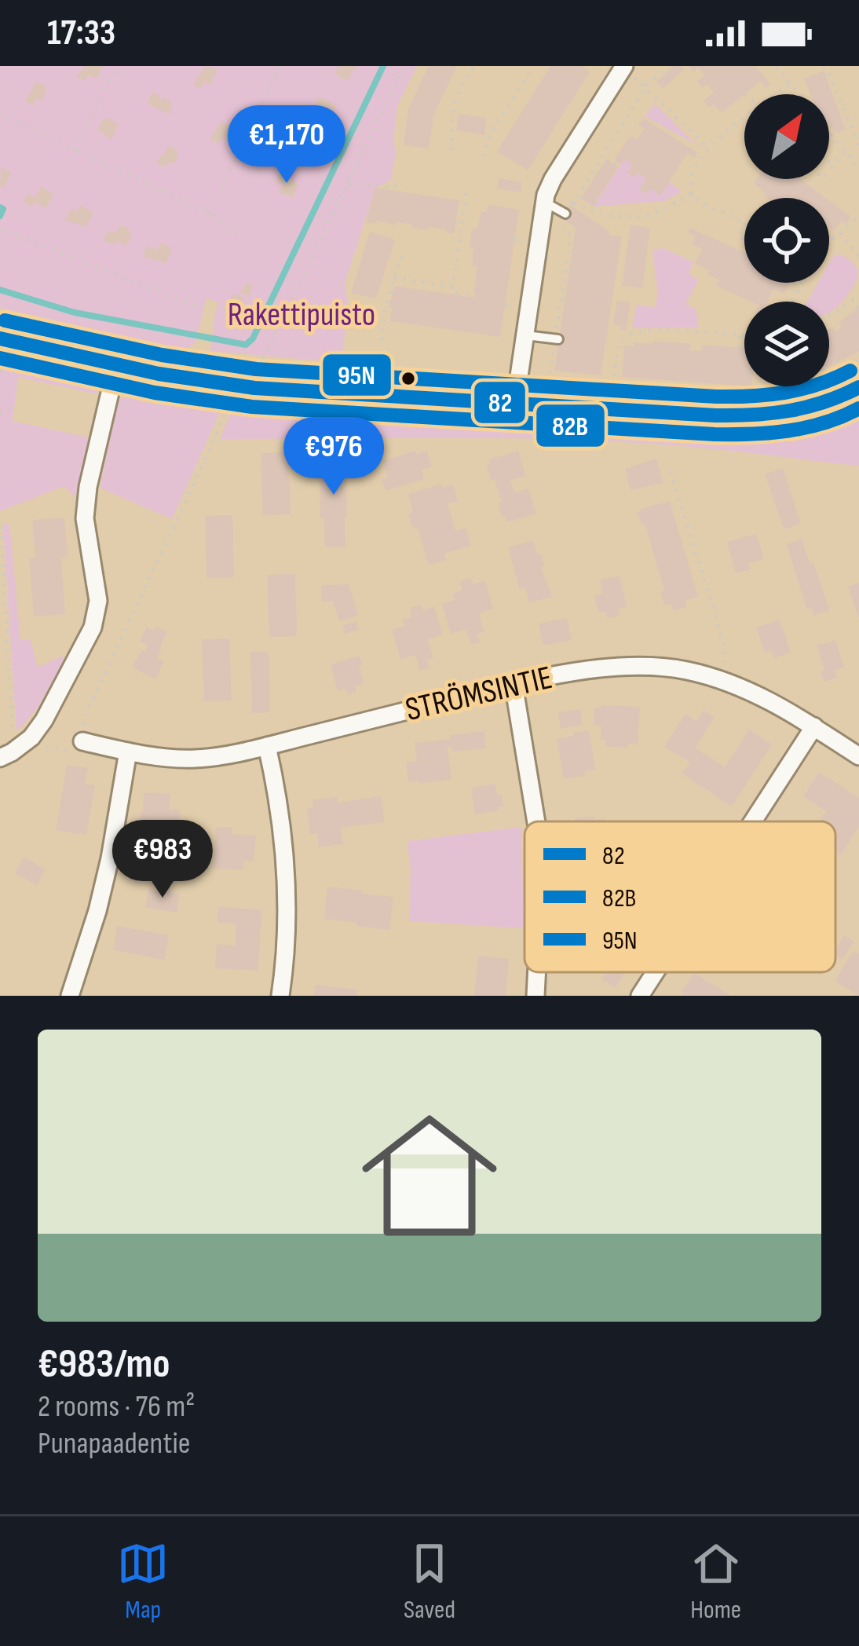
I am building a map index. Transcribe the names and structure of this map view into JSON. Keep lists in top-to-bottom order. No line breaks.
{"streets":{"street":["STRÖMSINTIE"]},"parks":["Rakettipuisto"],"lines":["transit line 95N","transit line 82","transit line 82B"],"legend":["82","82B","95N"],"north":"top right","page":{"status":"17:33","price":["€1,170","€976","€983"],"list":[{"name":"€983/mo","note":"2 rooms · 76 m² · Punapaadentie"}],"tabs":["Map","Saved","Home"]}}
